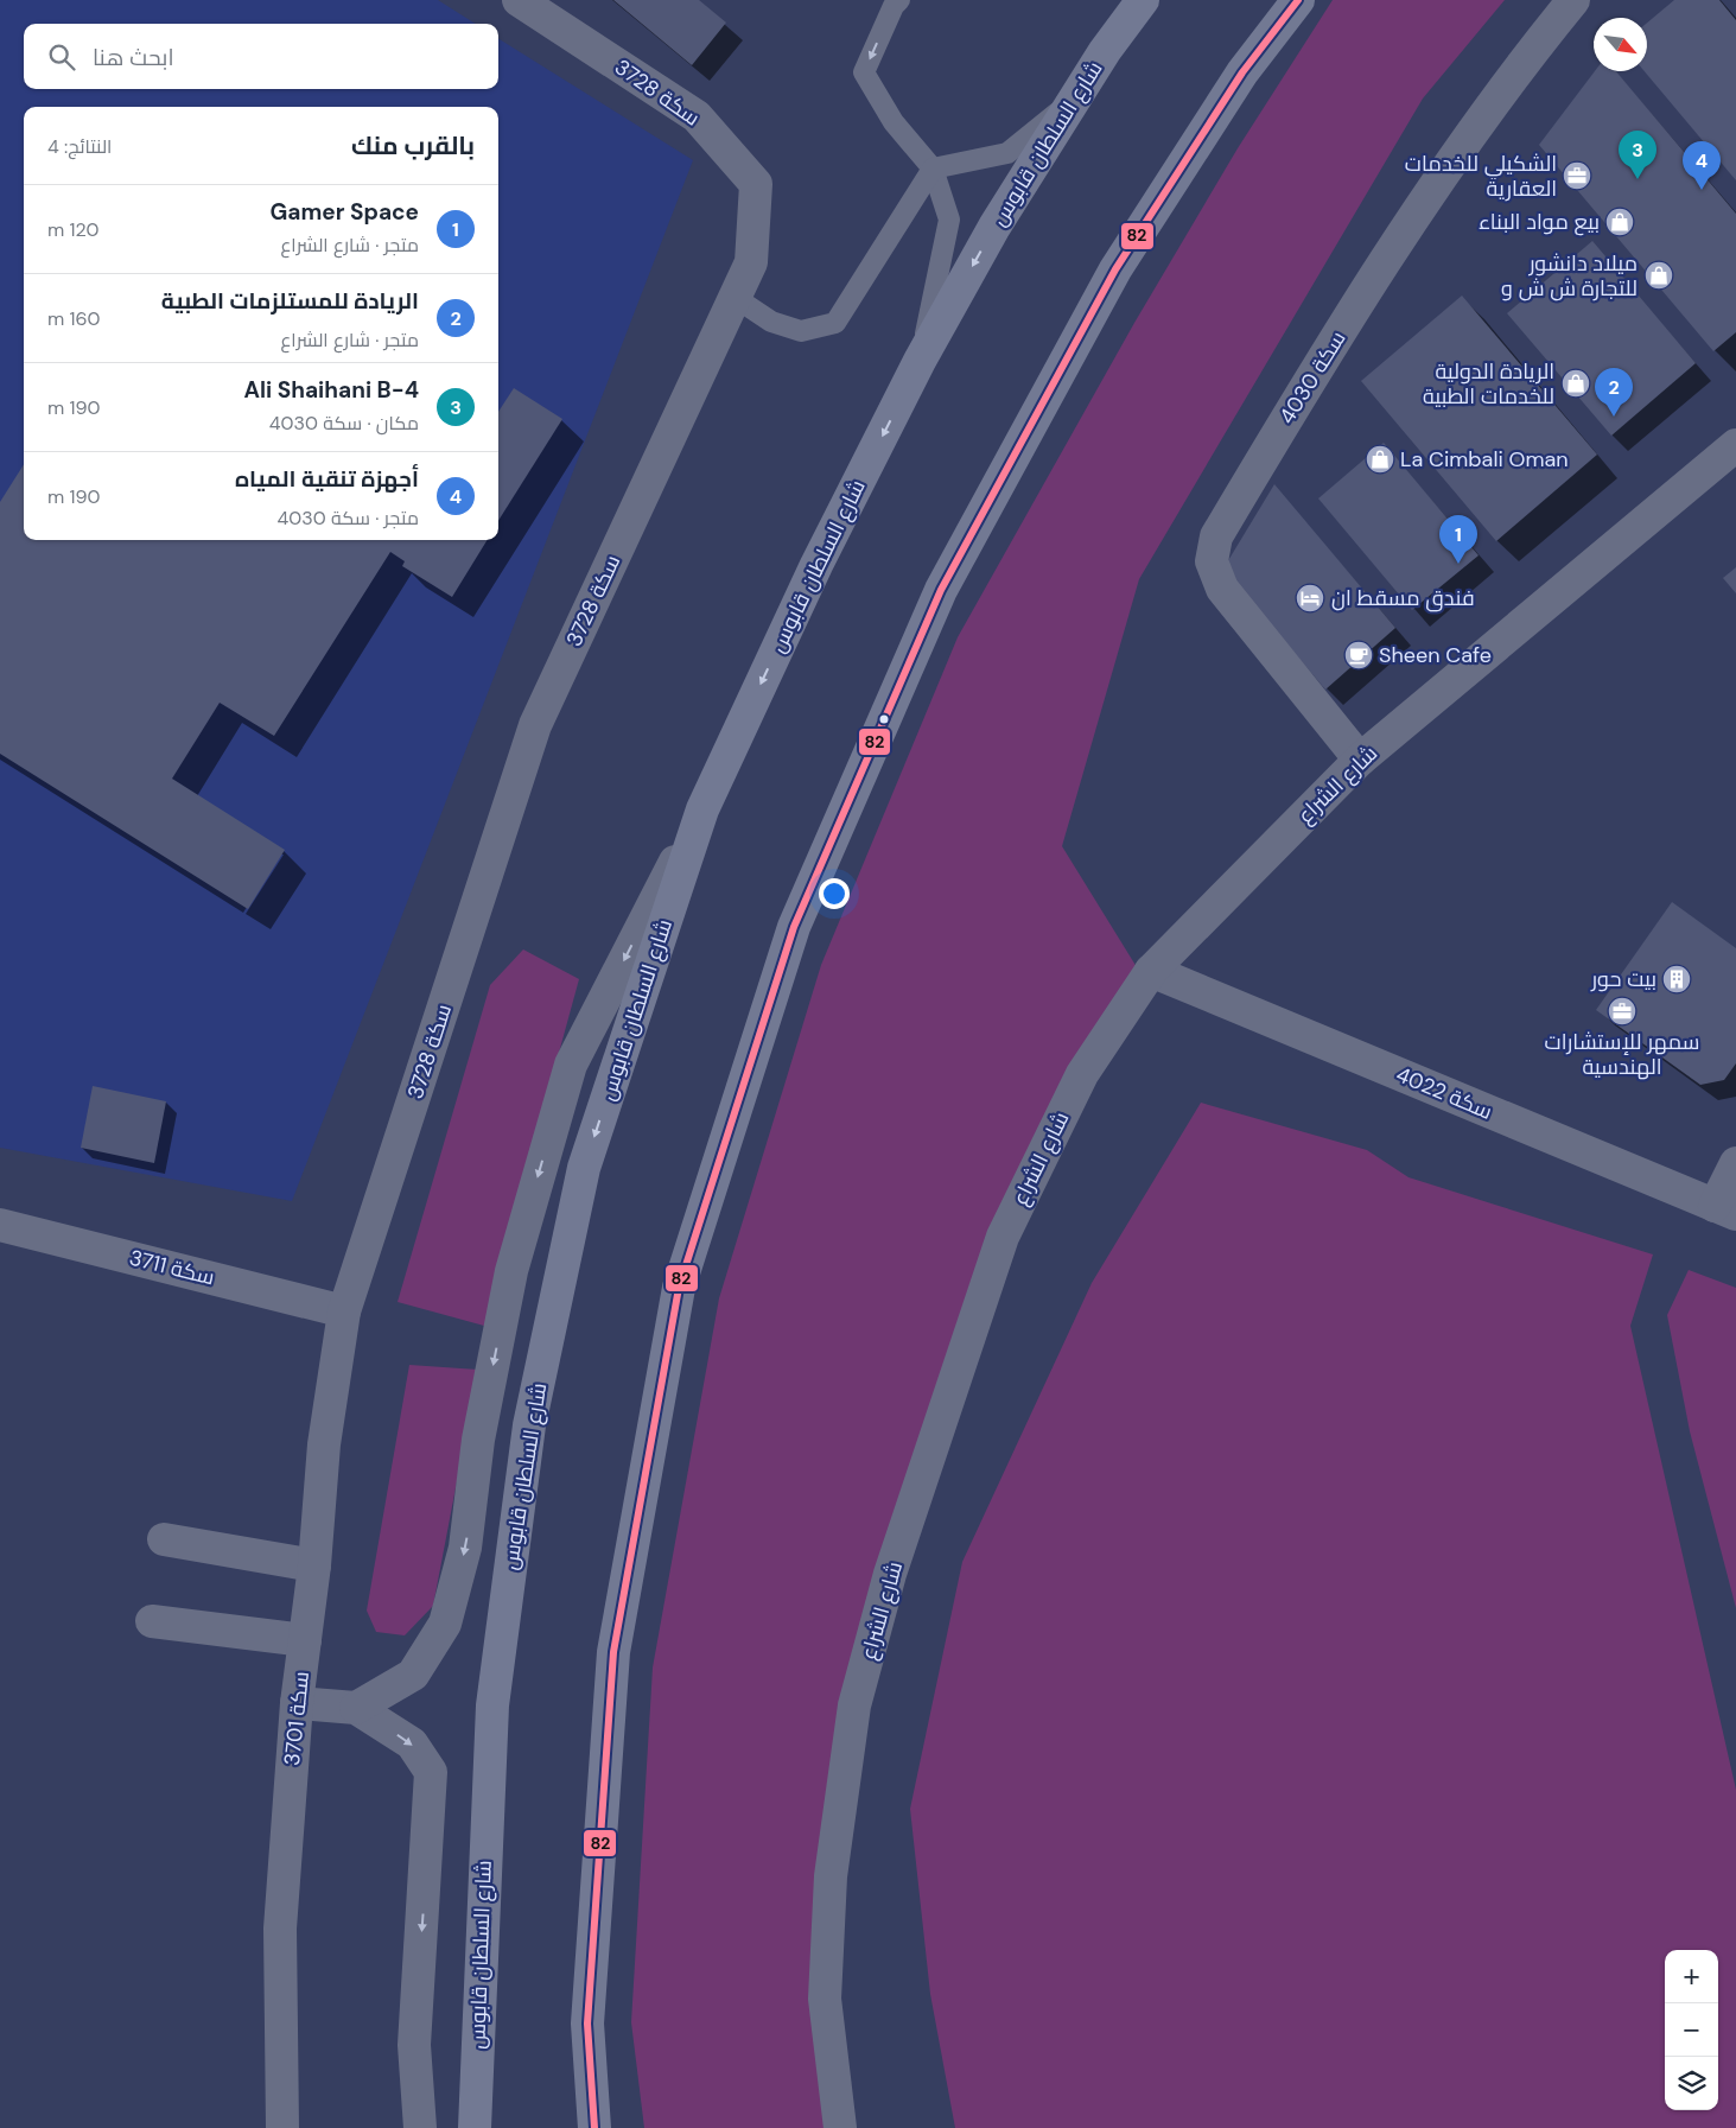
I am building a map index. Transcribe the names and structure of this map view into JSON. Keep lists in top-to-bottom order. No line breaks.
{"streets":{"highway":["شارع السلطان قابوس"],"street":["سكة 3728","سكة 4030","شارع الشراع","سكة 4022","سكة 3711","سكة 3701"]},"crossings":[["سكة 3728","سكة 3711"],["سكة 3728","سكة 3701"],["سكة 4030","شارع الشراع"],["شارع الشراع","سكة 4022"],["سكة 3711","سكة 3701"]],"places":{"office":["الشكيلي للخدمات العقارية","سمهر للإستشارات الهندسية"],"shop":["بيع مواد البناء","ميلاد دانشور للتجارة ش ش و","الريادة الدولية للخدمات الطبية","La Cimbali Oman"],"hotel":["فندق مسقط ان"],"cafe":["Sheen Cafe"],"building":["بيت حور"]},"lines":["transit line 82"],"north":"bottom right","page":{"search":"ابحث هنا","heading":["بالقرب منك","النتائج: 4"],"pins":["3","4","2","1"],"list":[{"mark":"1","name":"Gamer Space","note":"متجر · شارع الشراع","value":"120 m"},{"mark":"2","name":"الريادة للمستلزمات الطبية","note":"متجر · شارع الشراع","value":"160 m"},{"mark":"3","name":"Ali Shaihani B-4","note":"مكان · سكة 4030","value":"190 m"},{"mark":"4","name":"أجهزة تنقية المياه","note":"متجر · سكة 4030","value":"190 m"}],"map_buttons":["+","−"]}}
